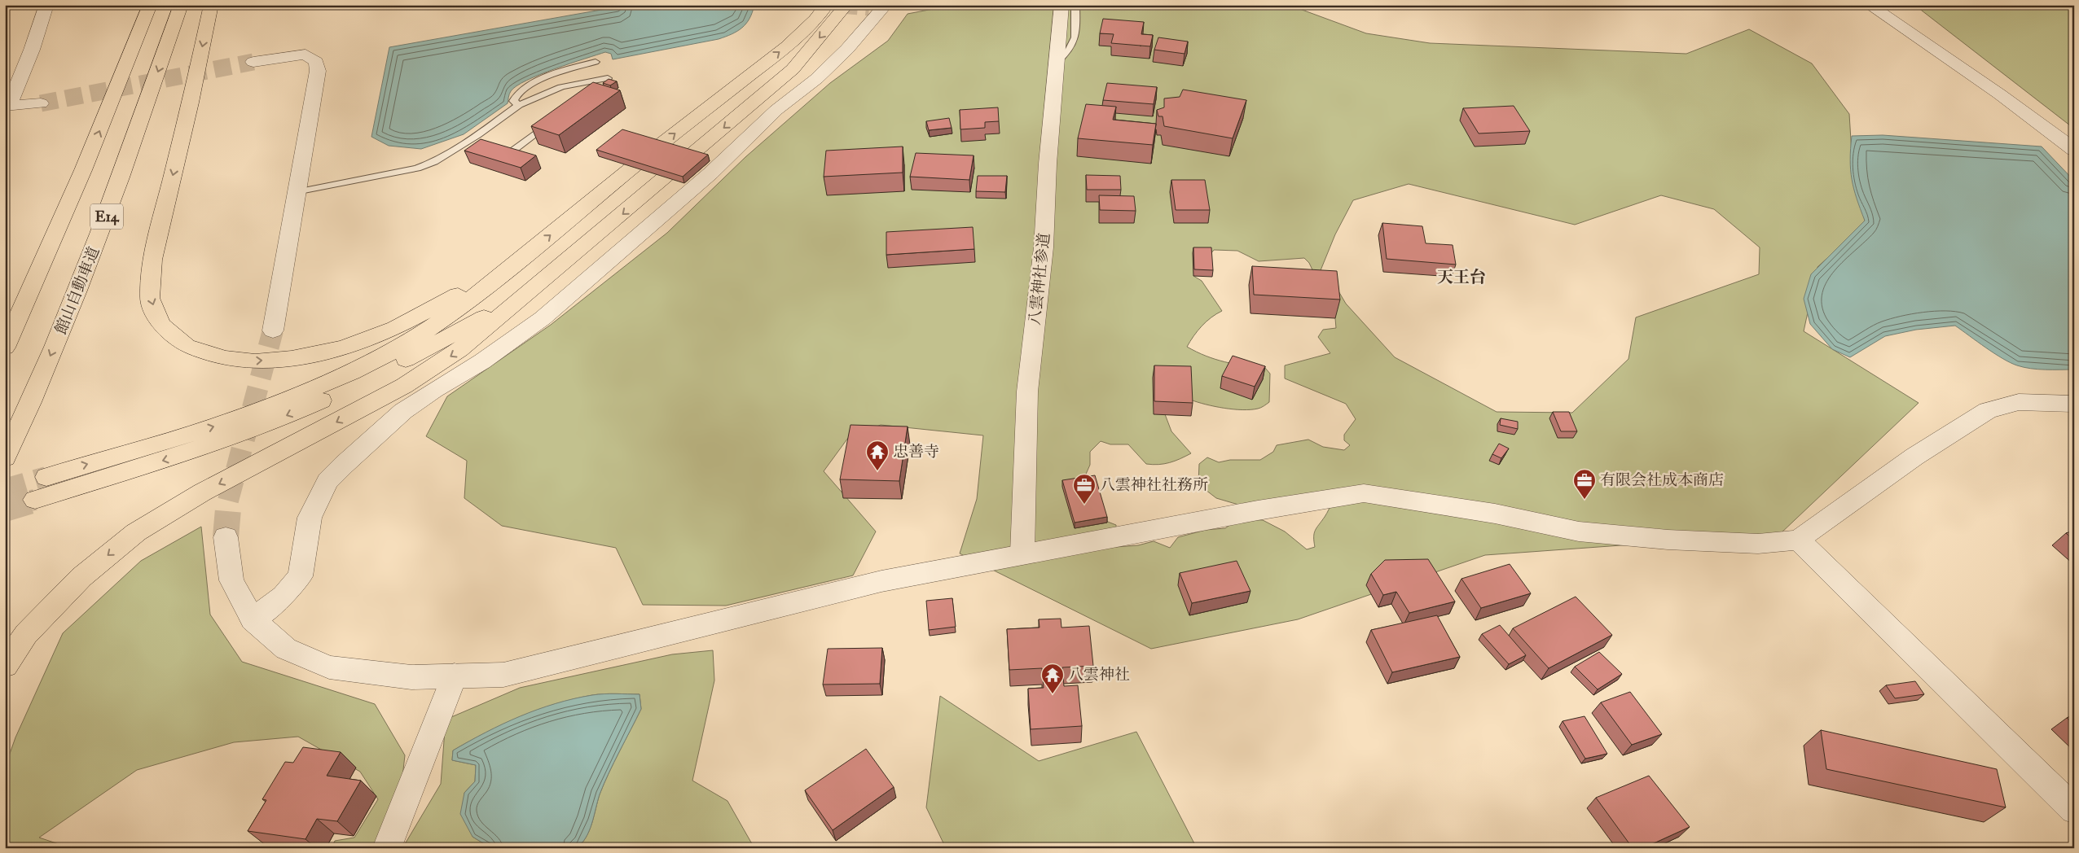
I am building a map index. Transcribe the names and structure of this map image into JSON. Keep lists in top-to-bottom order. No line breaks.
{"streets":{"highway":["E14","館山自動車道"],"street":["八雲神社参道"]},"districts":["天王台"],"places":{"temple":["忠善寺","八雲神社"],"office":["有限会社成本商店","八雲神社社務所"]}}
